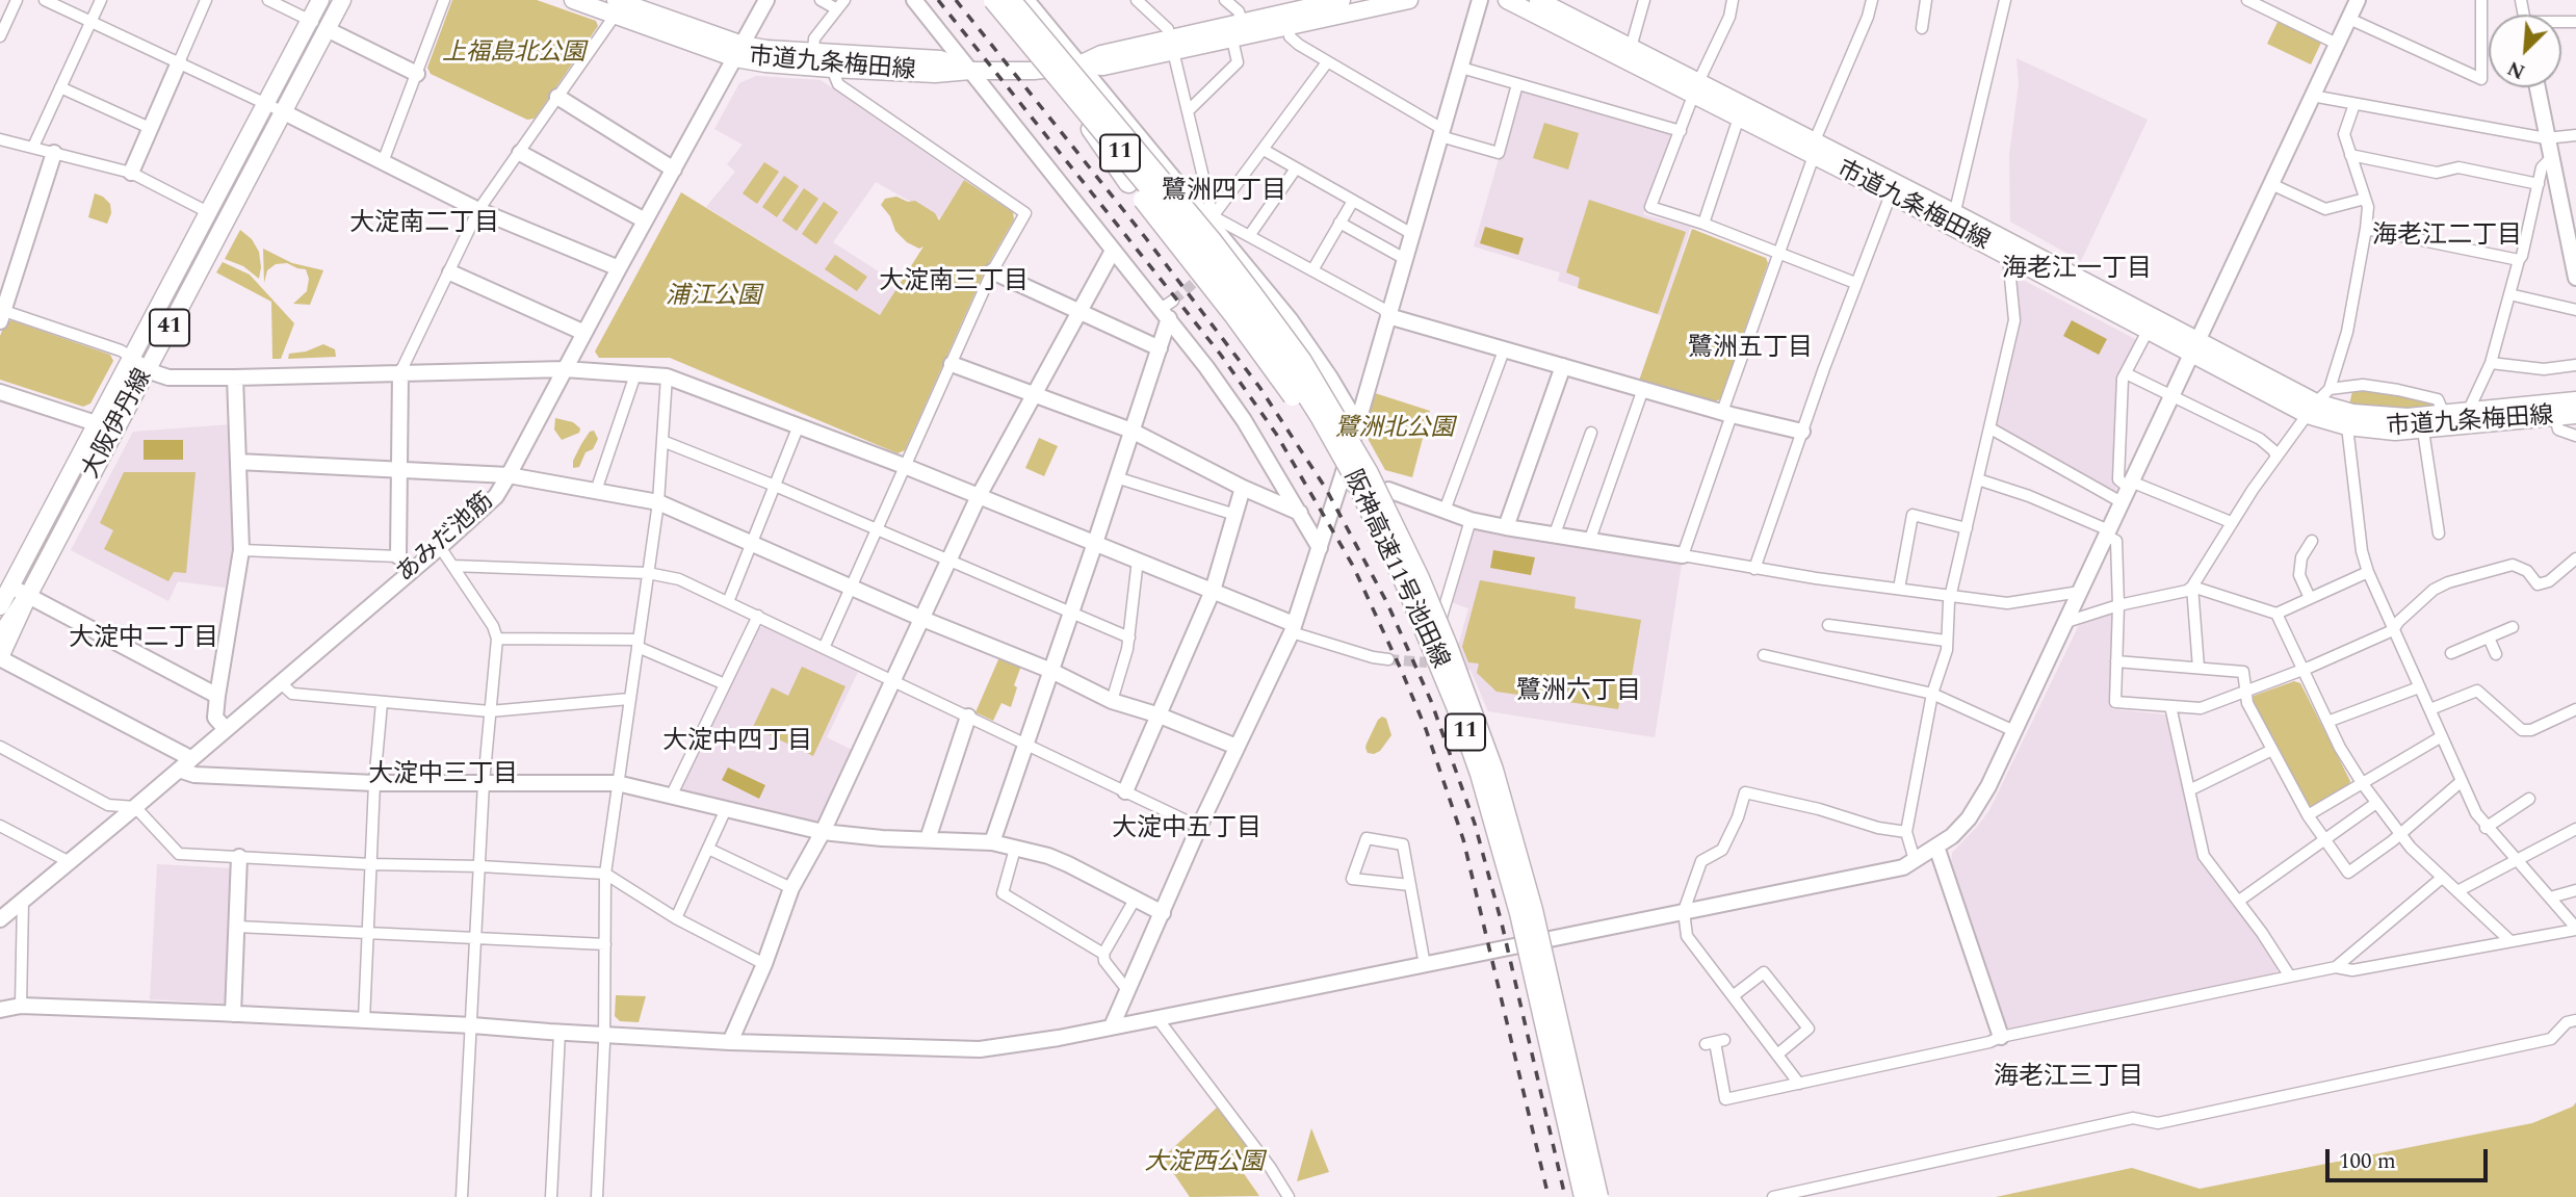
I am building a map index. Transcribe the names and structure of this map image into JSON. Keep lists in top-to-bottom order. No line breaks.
{"streets":{"highway":["11","阪神高速11号池田線"],"main road":["市道九条梅田線","41","大阪伊丹線"],"street":["あみだ池筋"]},"crossings":[["市道九条梅田線","11"],["市道九条梅田線","あみだ池筋"],["11","阪神高速11号池田線"]],"districts":["鷺洲四丁目","大淀南二丁目","海老江二丁目","海老江一丁目","大淀南三丁目","鷺洲五丁目","大淀中二丁目","鷺洲六丁目","大淀中四丁目","大淀中三丁目","大淀中五丁目","海老江三丁目"],"parks":["上福島北公園","浦江公園","鷺洲北公園","大淀西公園"],"scale_bar":"100 m","north":"bottom left"}
